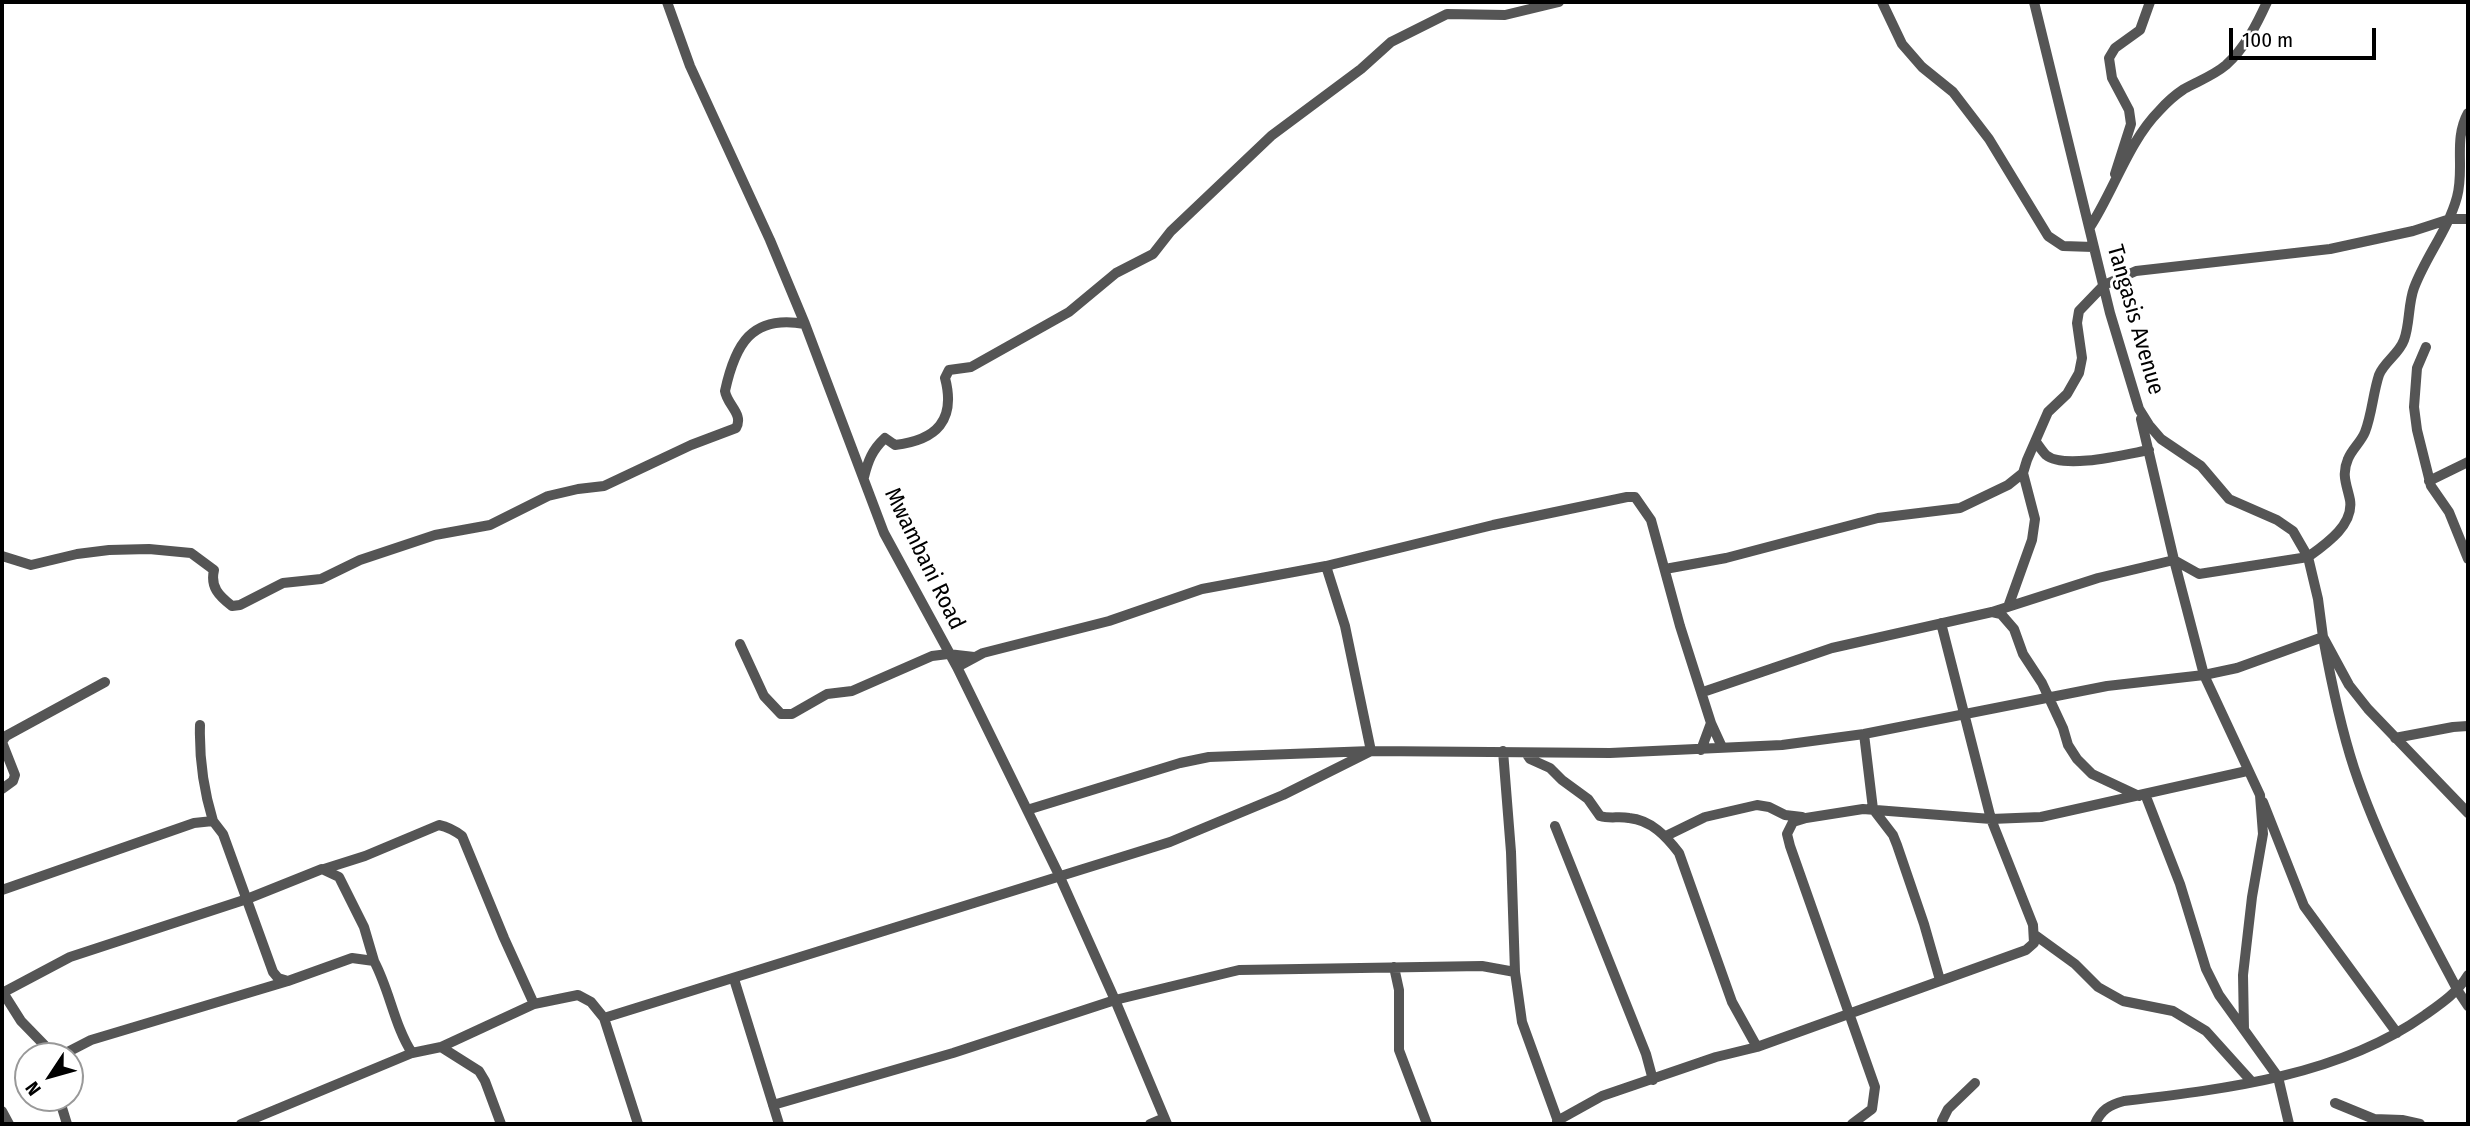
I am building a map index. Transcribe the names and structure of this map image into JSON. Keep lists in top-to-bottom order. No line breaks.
{"streets":{"street":["Tangasis Avenue","Mwambani Road"]},"scale_bar":"100 m","north":"bottom left"}
